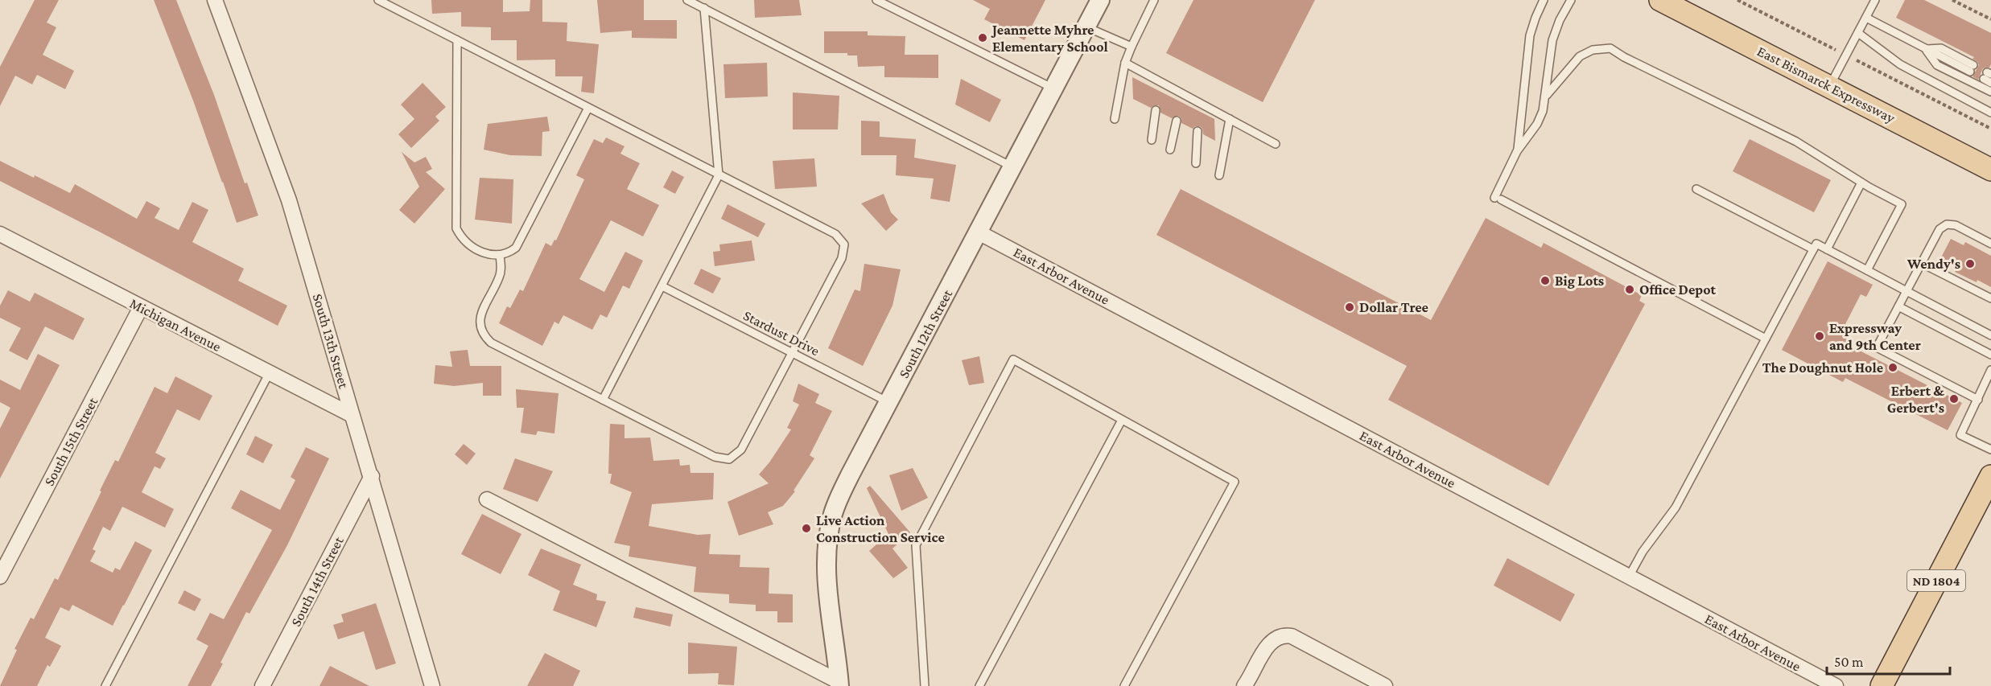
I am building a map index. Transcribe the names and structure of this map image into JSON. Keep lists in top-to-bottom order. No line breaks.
{"streets":{"main road":["East Bismarck Expressway","ND 1804"],"street":["East Arbor Avenue","Michigan Avenue","South 12th Street","South 13th Street","South 15th Street","South 14th Street"],"lane":["Stardust Drive"]},"crossings":[["East Arbor Avenue","South 12th Street"],["Michigan Avenue","South 13th Street"],["Michigan Avenue","South 15th Street"],["Stardust Drive","South 12th Street"],["South 13th Street","South 14th Street"]],"places":["Jeannette Myhre Elementary School","Wendy's","Big Lots","Office Depot","Dollar Tree","Expressway and 9th Center","The Doughnut Hole","Erbert & Gerbert's","Live Action Construction Service"],"scale_bar":"50 m"}
